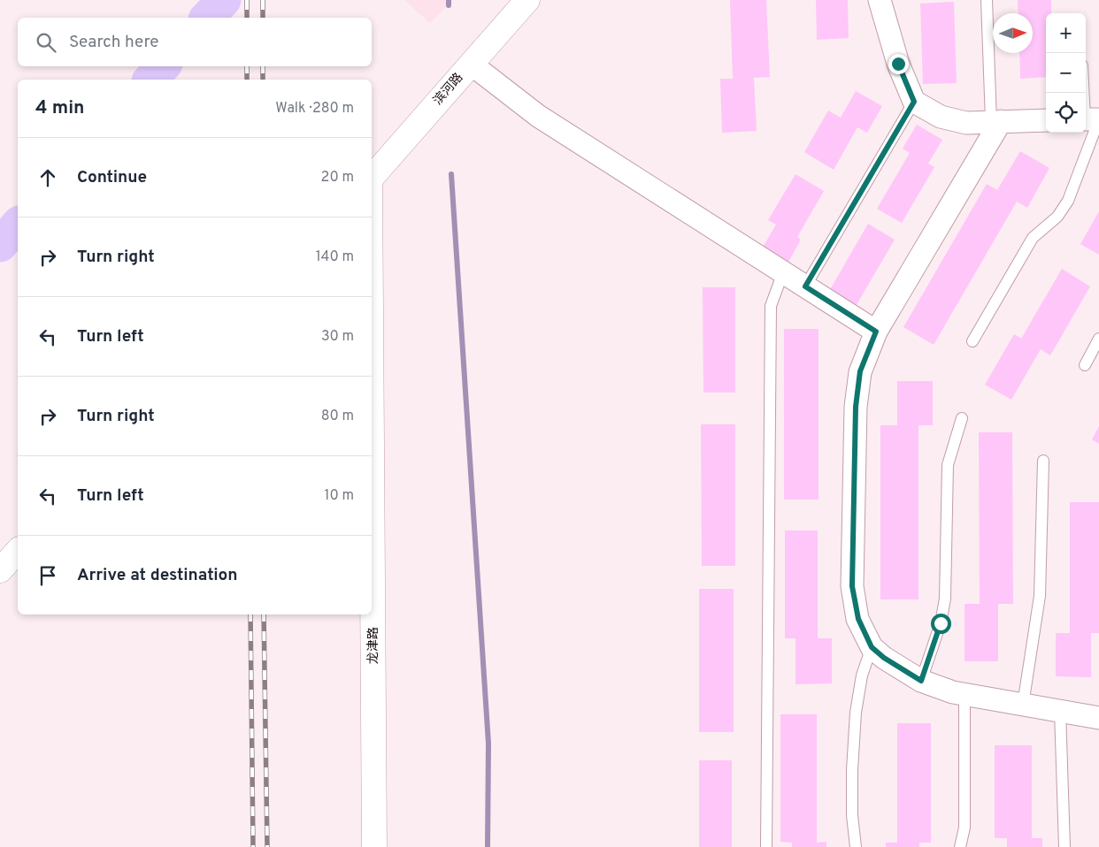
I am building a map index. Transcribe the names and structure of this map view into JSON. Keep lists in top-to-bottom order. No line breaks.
{"streets":{"street":["滨河路","龙津路"]},"north":"right","page":{"map_buttons":["+","−"],"search":"Search here","heading":["4 min","Walk · 280 m"],"list":[["Continue","20 m"],["Turn right","140 m"],["Turn left","30 m"],["Turn right","80 m"],["Turn left","10 m"],"Arrive at destination"]}}
